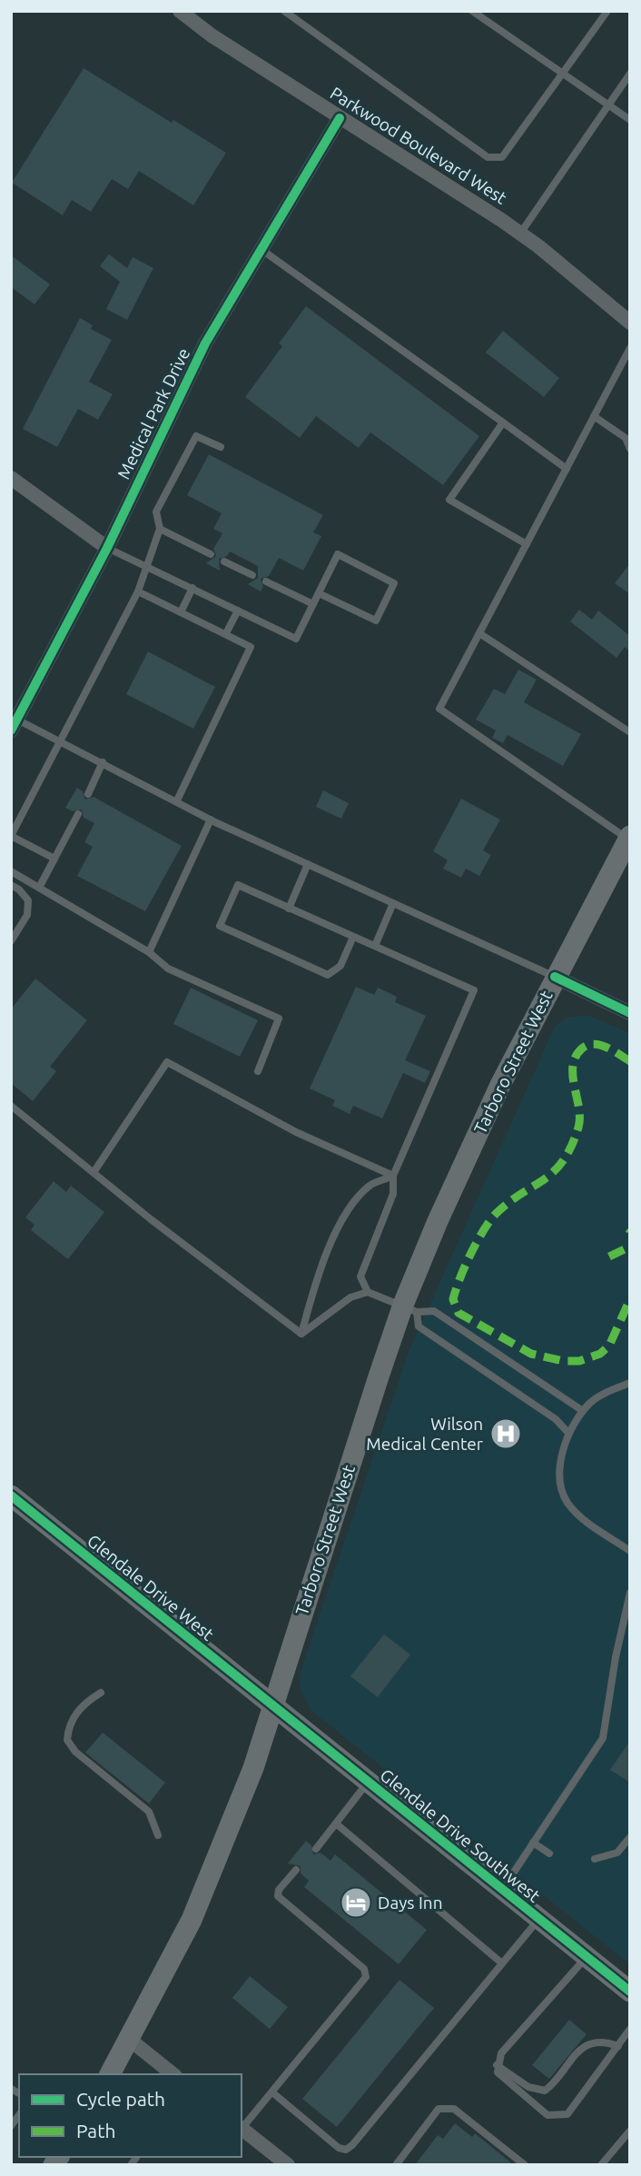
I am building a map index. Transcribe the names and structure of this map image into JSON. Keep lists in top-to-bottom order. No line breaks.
{"streets":{"main road":["Tarboro Street West","Glendale Drive West","Glendale Drive Southwest"],"street":["Parkwood Boulevard West","Medical Park Drive"]},"crossings":[["Parkwood Boulevard West","Medical Park Drive"],["Tarboro Street West","Glendale Drive West"],["Tarboro Street West","Glendale Drive Southwest"],["Glendale Drive West","Glendale Drive Southwest"]],"places":{"hospital":["Wilson Medical Center"],"hotel":["Days Inn"]},"legend":["Cycle path","Path"]}
